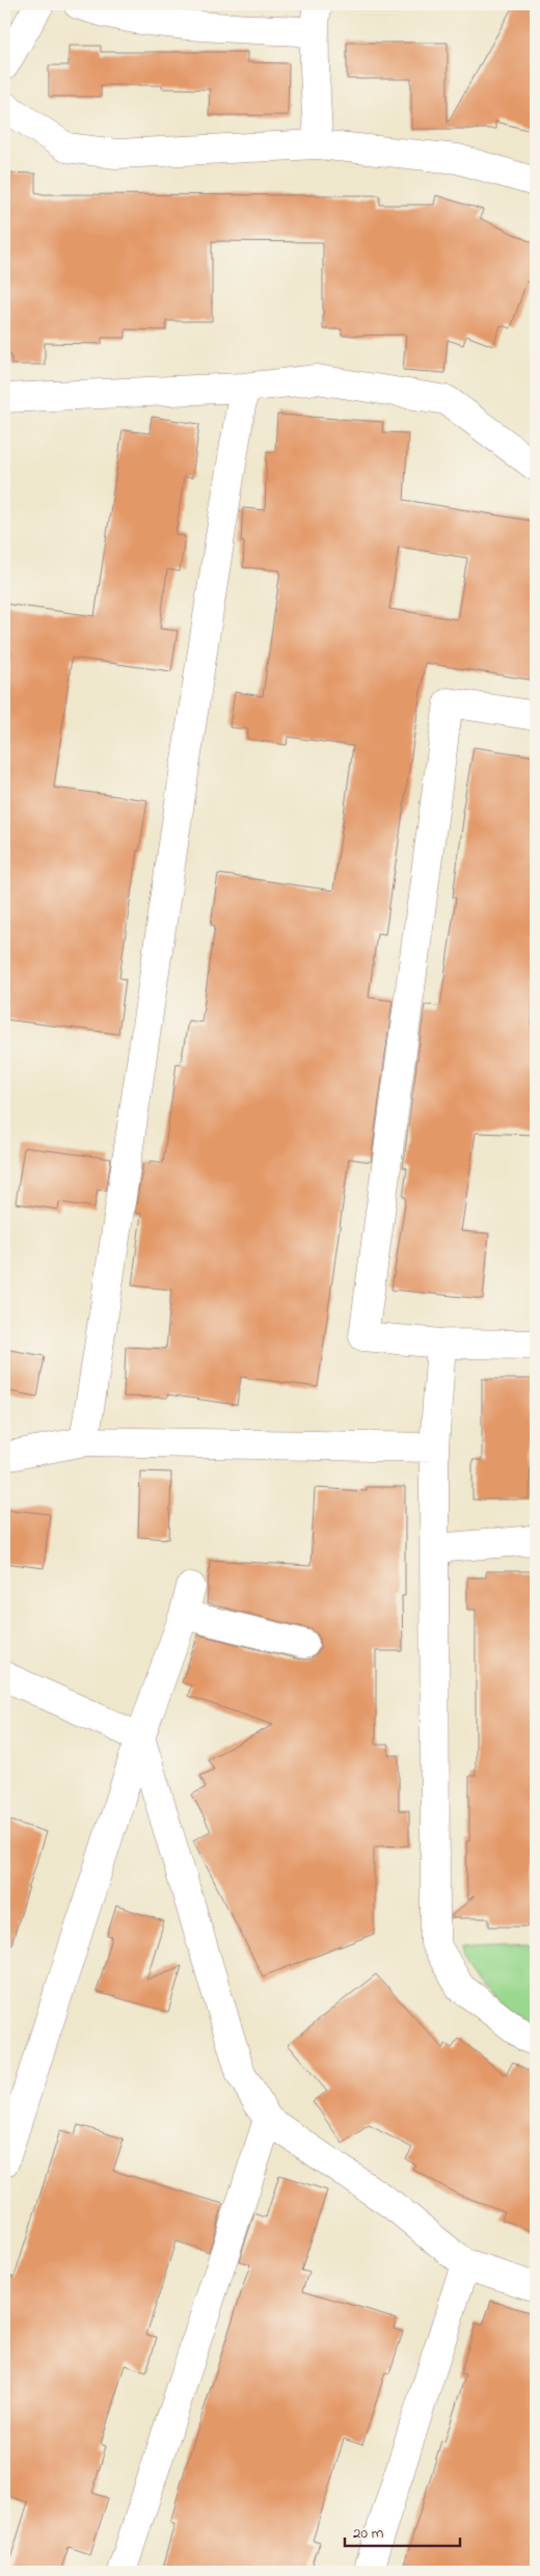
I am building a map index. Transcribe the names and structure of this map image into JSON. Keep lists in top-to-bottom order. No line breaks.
{"scale_bar":"20 m"}
